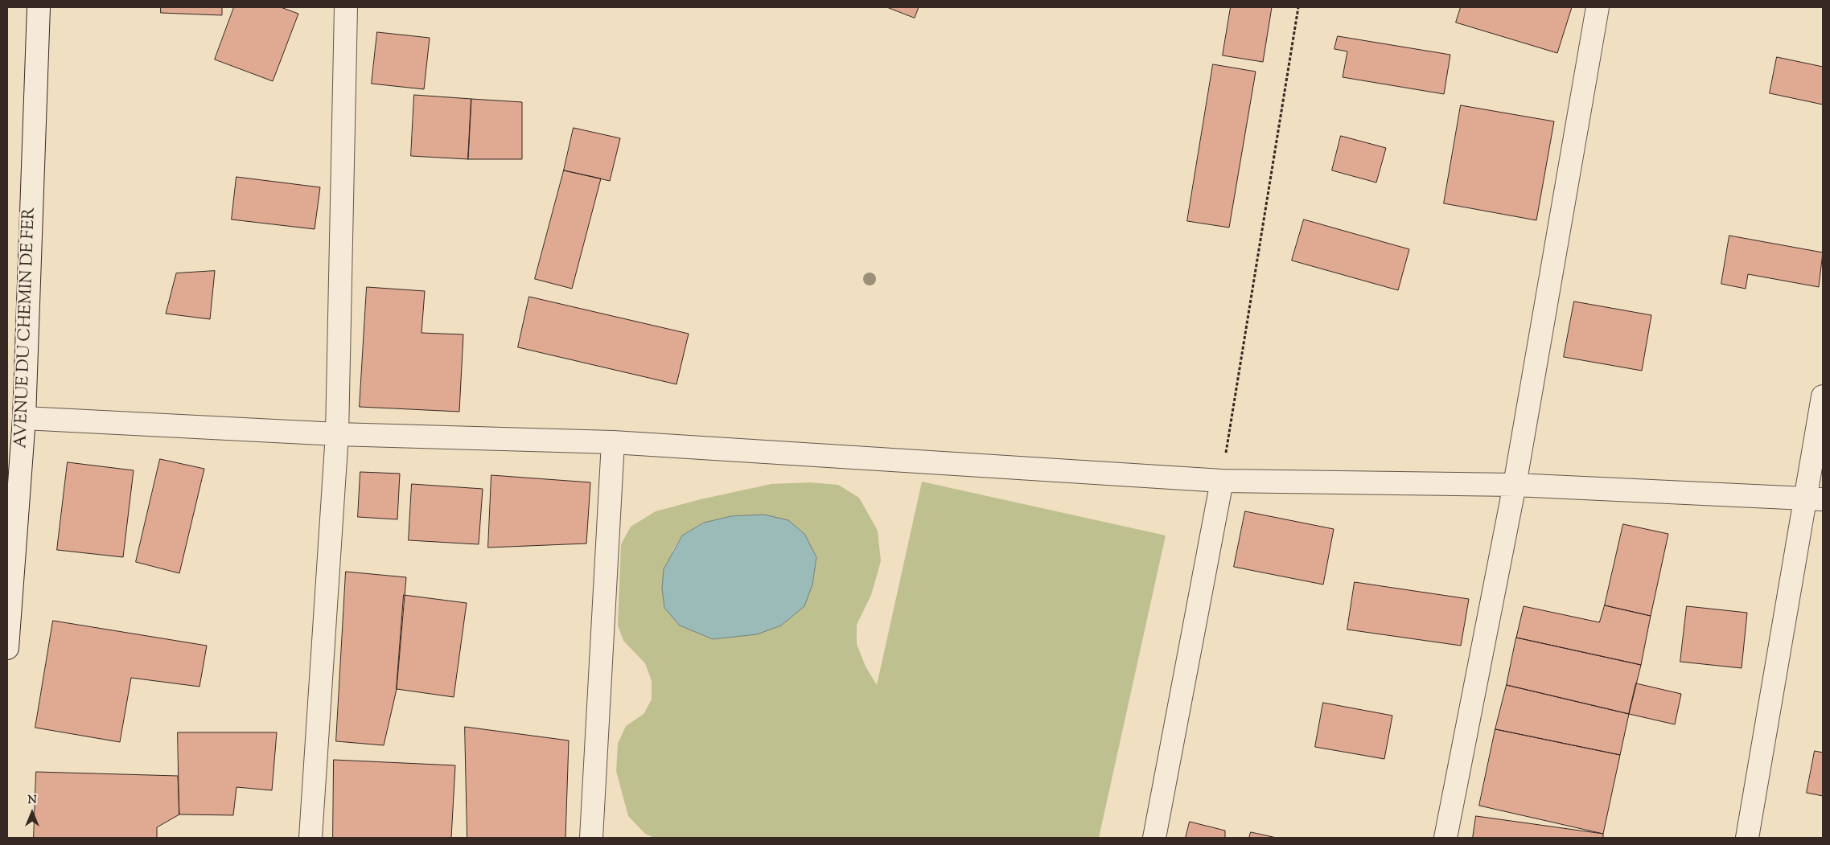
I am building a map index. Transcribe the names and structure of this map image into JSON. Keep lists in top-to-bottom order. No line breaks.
{"streets":{"street":["AVENUE DU CHEMIN DE FER"]},"north":"top"}
